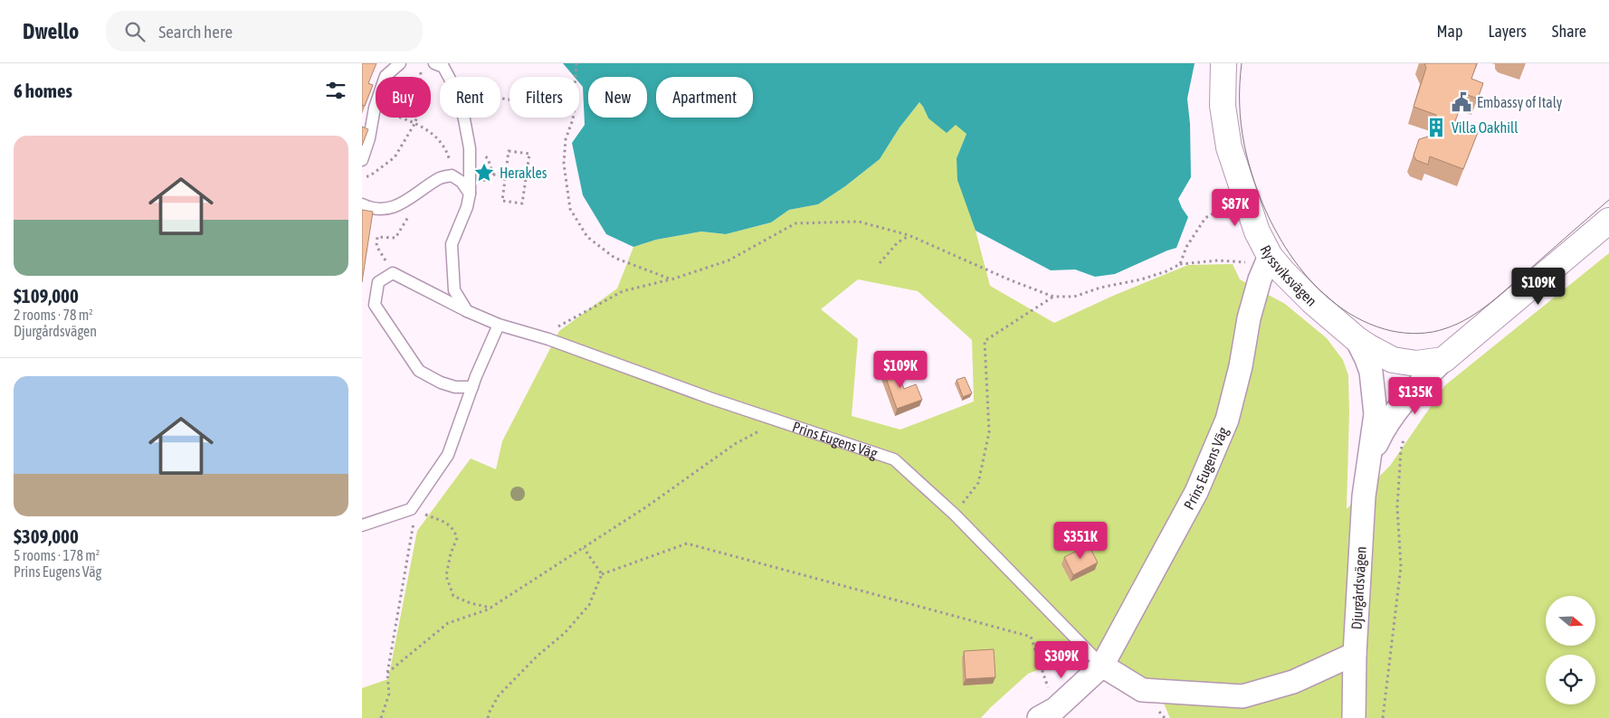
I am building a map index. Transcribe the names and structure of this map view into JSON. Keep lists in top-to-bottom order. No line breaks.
{"streets":{"street":["Ryssviksvägen","Prins Eugens Väg","Djurgårdsvägen"]},"crossings":[["Ryssviksvägen","Prins Eugens Väg"],["Ryssviksvägen","Djurgårdsvägen"],["Prins Eugens Väg","Djurgårdsvägen"]],"places":{"public building":["Embassy of Italy"],"building":["Villa Oakhill"],"place":["Herakles"]},"north":"right","page":{"header":"Dwello","search":"Search here","nav":["Map","Layers","Share"],"heading":"6 homes","chip":["Buy","Rent","Filters","New","Apartment"],"list":[{"name":"$109,000","note":"2 rooms · 78 m² · Djurgårdsvägen"},{"name":"$309,000","note":"5 rooms · 178 m² · Prins Eugens Väg"}],"price":["$87K","$109K","$109K","$135K","$351K","$309K"]}}
